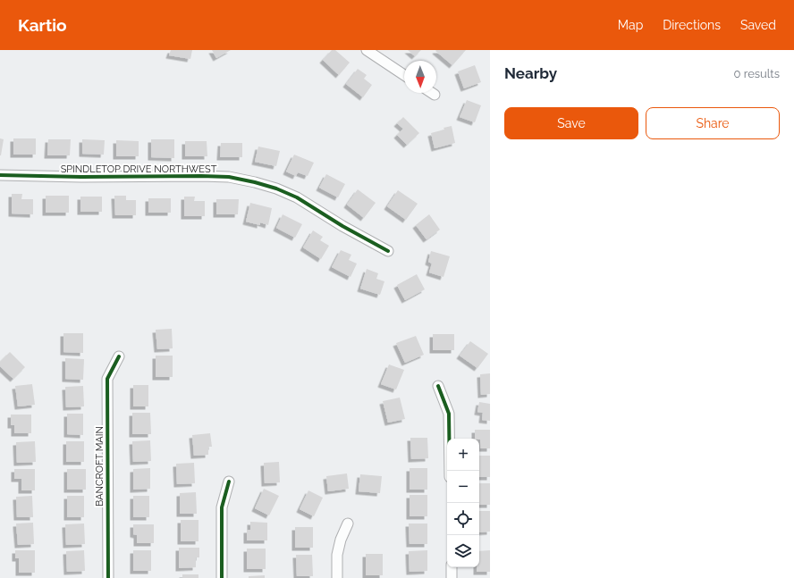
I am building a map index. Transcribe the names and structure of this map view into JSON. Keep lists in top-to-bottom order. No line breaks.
{"streets":{"street":["SPINDLETOP DRIVE NORTHWEST","BANCROFT MAIN"]},"north":"bottom","page":{"header":"Kartio","nav":["Map","Directions","Saved"],"heading":["Nearby","0 results"],"buttons":["Save","Share"],"map_buttons":["+","−"]}}
